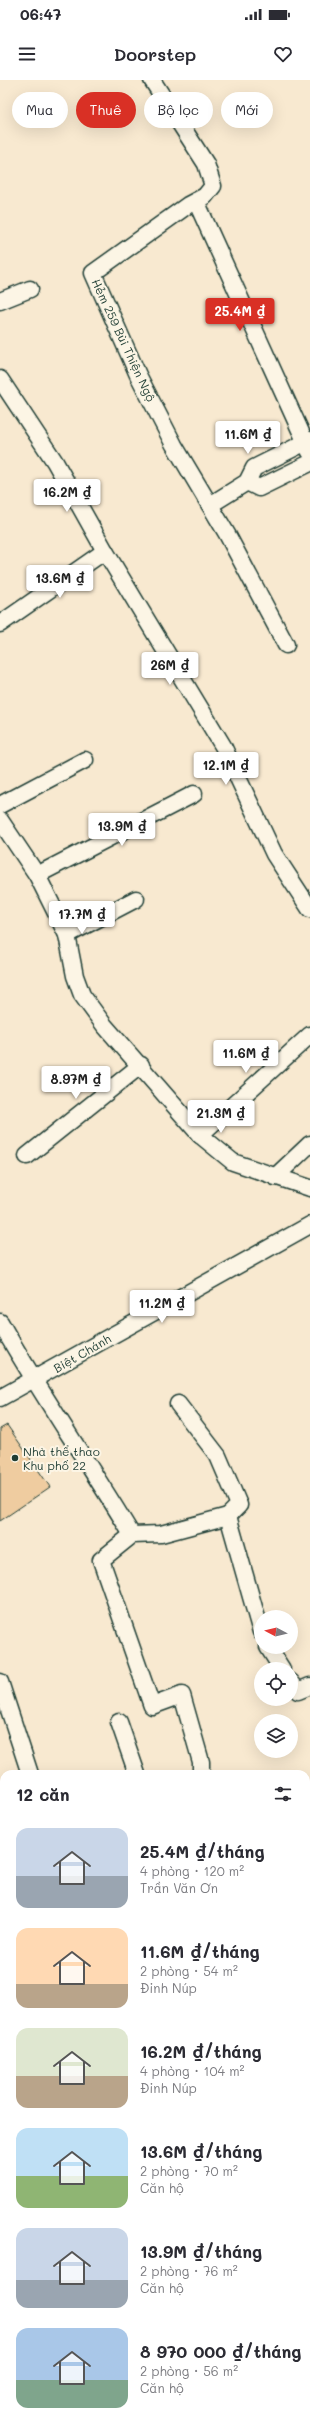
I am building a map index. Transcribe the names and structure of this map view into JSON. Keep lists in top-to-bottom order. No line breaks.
{"streets":{"street":["Hẻm 259 Bùi Thiện Ngộ","Biệt Chánh"]},"places":["Nhà thể thao Khu phố 22"],"north":"left","page":{"status":"06:47","header":"Doorstep","chip":["Mua","Thuê","Bộ lọc","Mới"],"price":["25.4M ₫","11.6M ₫","16.2M ₫","13.6M ₫","26M ₫","12.1M ₫","13.9M ₫","17.7M ₫","11.6M ₫","8.97M ₫","21.3M ₫","11.2M ₫"],"heading":"12 căn","list":[{"name":"25.4M ₫/tháng","note":"4 phòng · 120 m² · Trần Văn Ơn"},{"name":"11.6M ₫/tháng","note":"2 phòng · 54 m² · Đinh Núp"},{"name":"16.2M ₫/tháng","note":"4 phòng · 104 m² · Đinh Núp"},{"name":"13.6M ₫/tháng","note":"2 phòng · 70 m² · Căn hộ"},{"name":"13.9M ₫/tháng","note":"2 phòng · 76 m² · Căn hộ"},{"name":"8 970 000 ₫/tháng","note":"2 phòng · 56 m² · Căn hộ"}]}}
